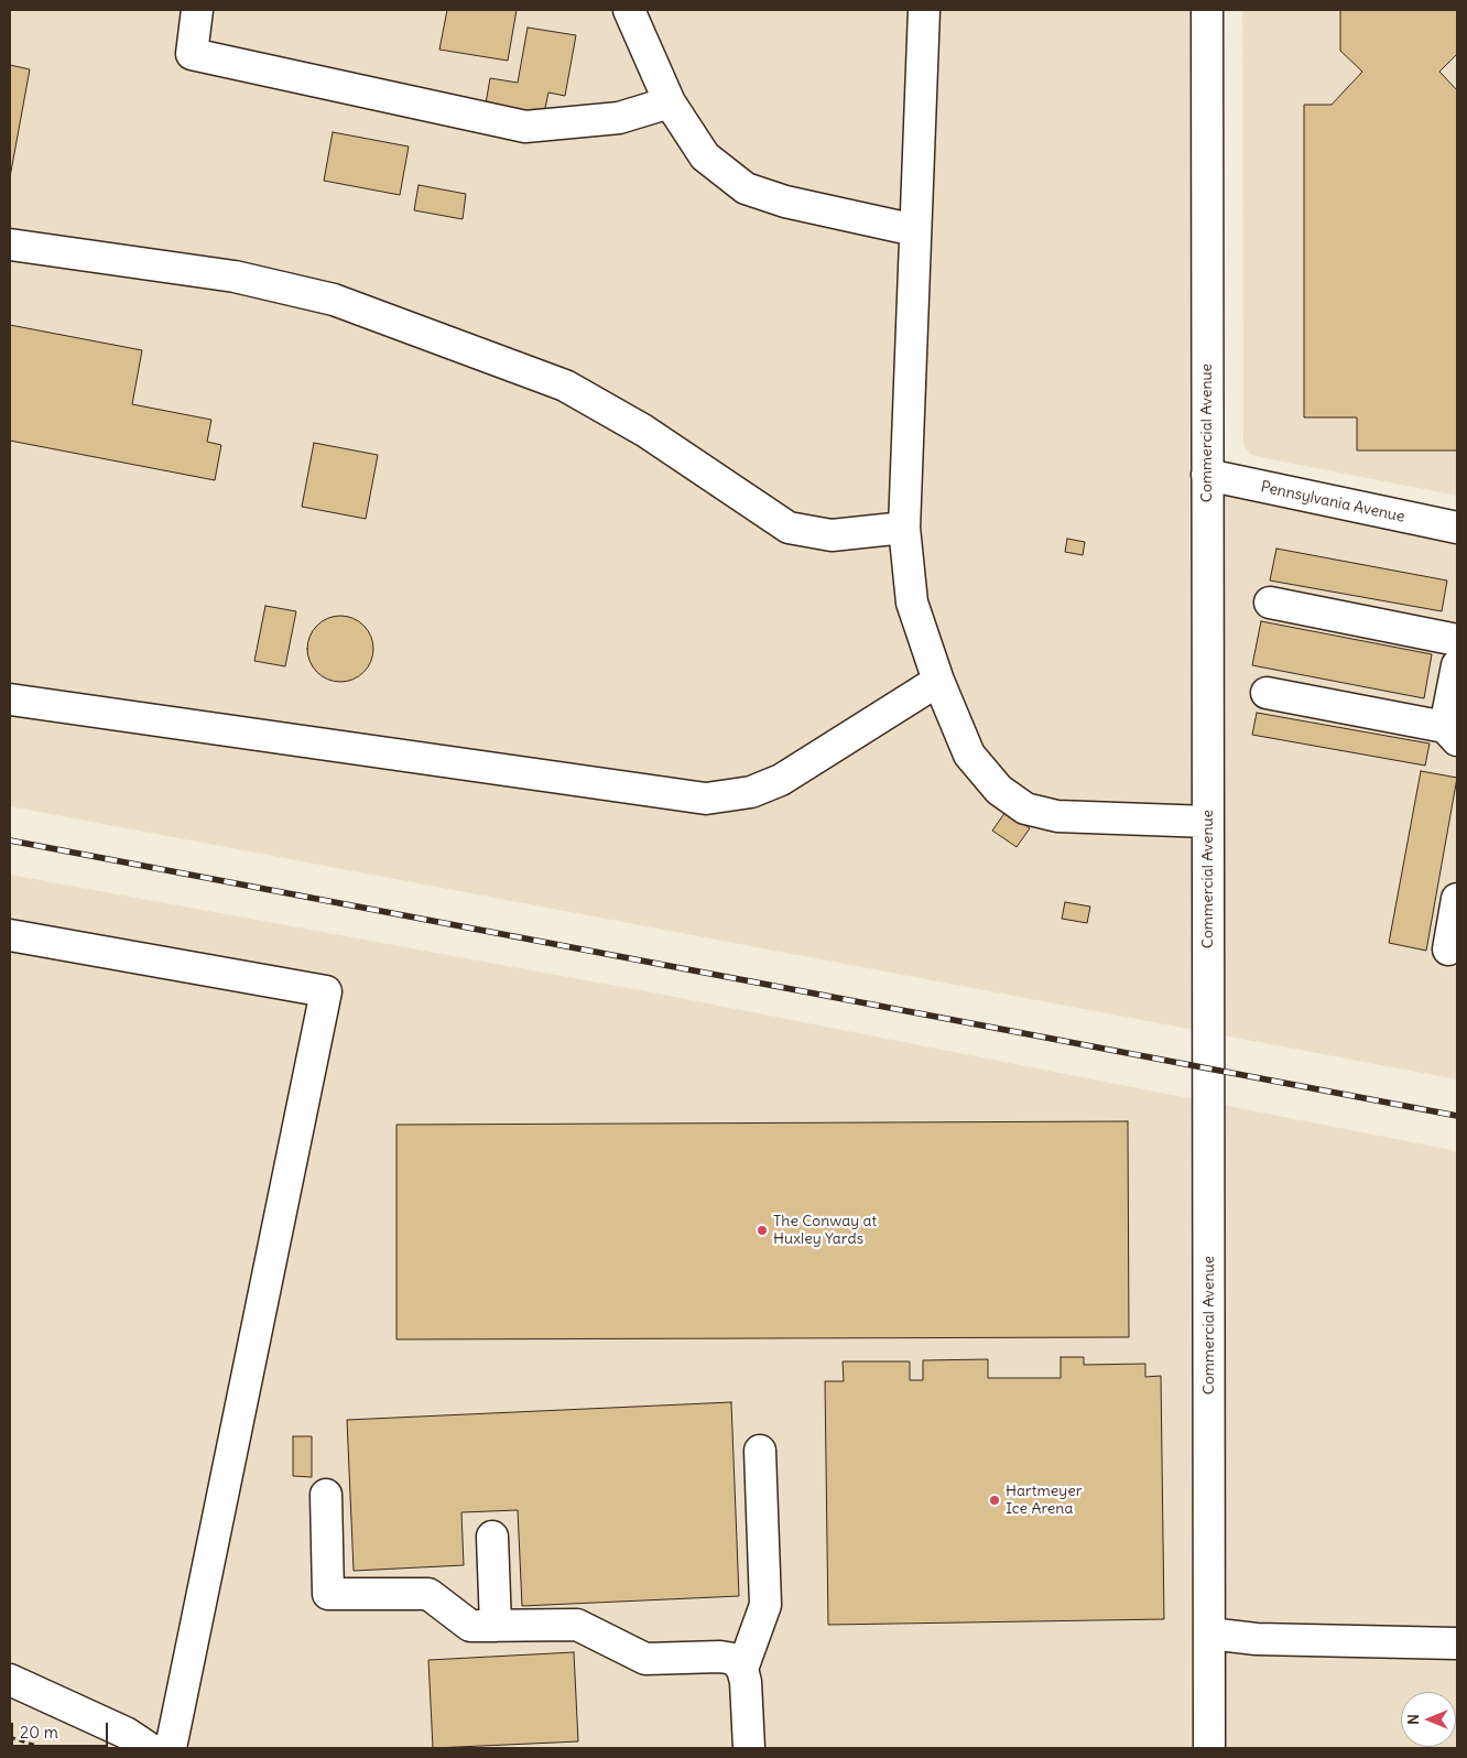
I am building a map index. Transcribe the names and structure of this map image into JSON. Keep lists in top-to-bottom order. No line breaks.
{"streets":{"street":["Commercial Avenue","Pennsylvania Avenue"]},"crossings":[["Commercial Avenue","Pennsylvania Avenue"]],"places":["The Conway at Huxley Yards","Hartmeyer Ice Arena"],"scale_bar":"20 m","north":"left"}
